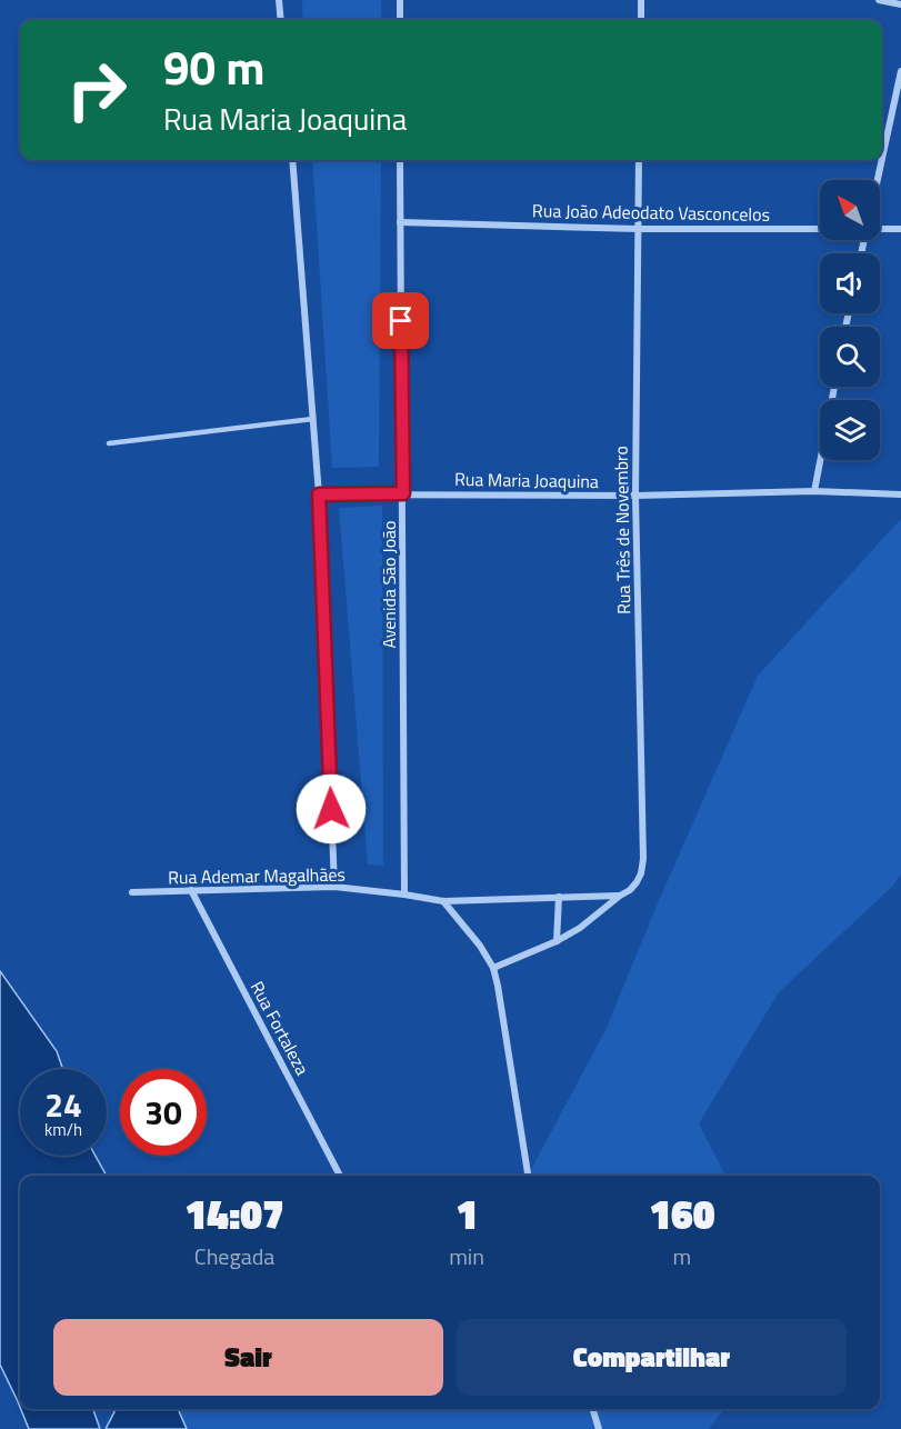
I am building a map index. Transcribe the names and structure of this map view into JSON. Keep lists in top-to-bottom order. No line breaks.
{"streets":{"street":["Rua João Adeodato Vasconcelos","Rua Maria Joaquina","Rua Três de Novembro","Avenida São João","Rua Ademar Magalhães","Rua Fortaleza"]},"crossings":[["Rua João Adeodato Vasconcelos","Rua Três de Novembro"],["Rua João Adeodato Vasconcelos","Avenida São João"],["Rua Maria Joaquina","Rua Três de Novembro"],["Rua Maria Joaquina","Avenida São João"],["Rua Três de Novembro","Rua Ademar Magalhães"],["Avenida São João","Rua Ademar Magalhães"],["Rua Ademar Magalhães","Rua Fortaleza"]],"north":"top left","page":{"turn":["90 m","Rua Maria Joaquina"],"speed":"24 km/h","limit":"30","eta":["14:07","Chegada","1","min","160","m"],"buttons":["Sair","Compartilhar"]}}
